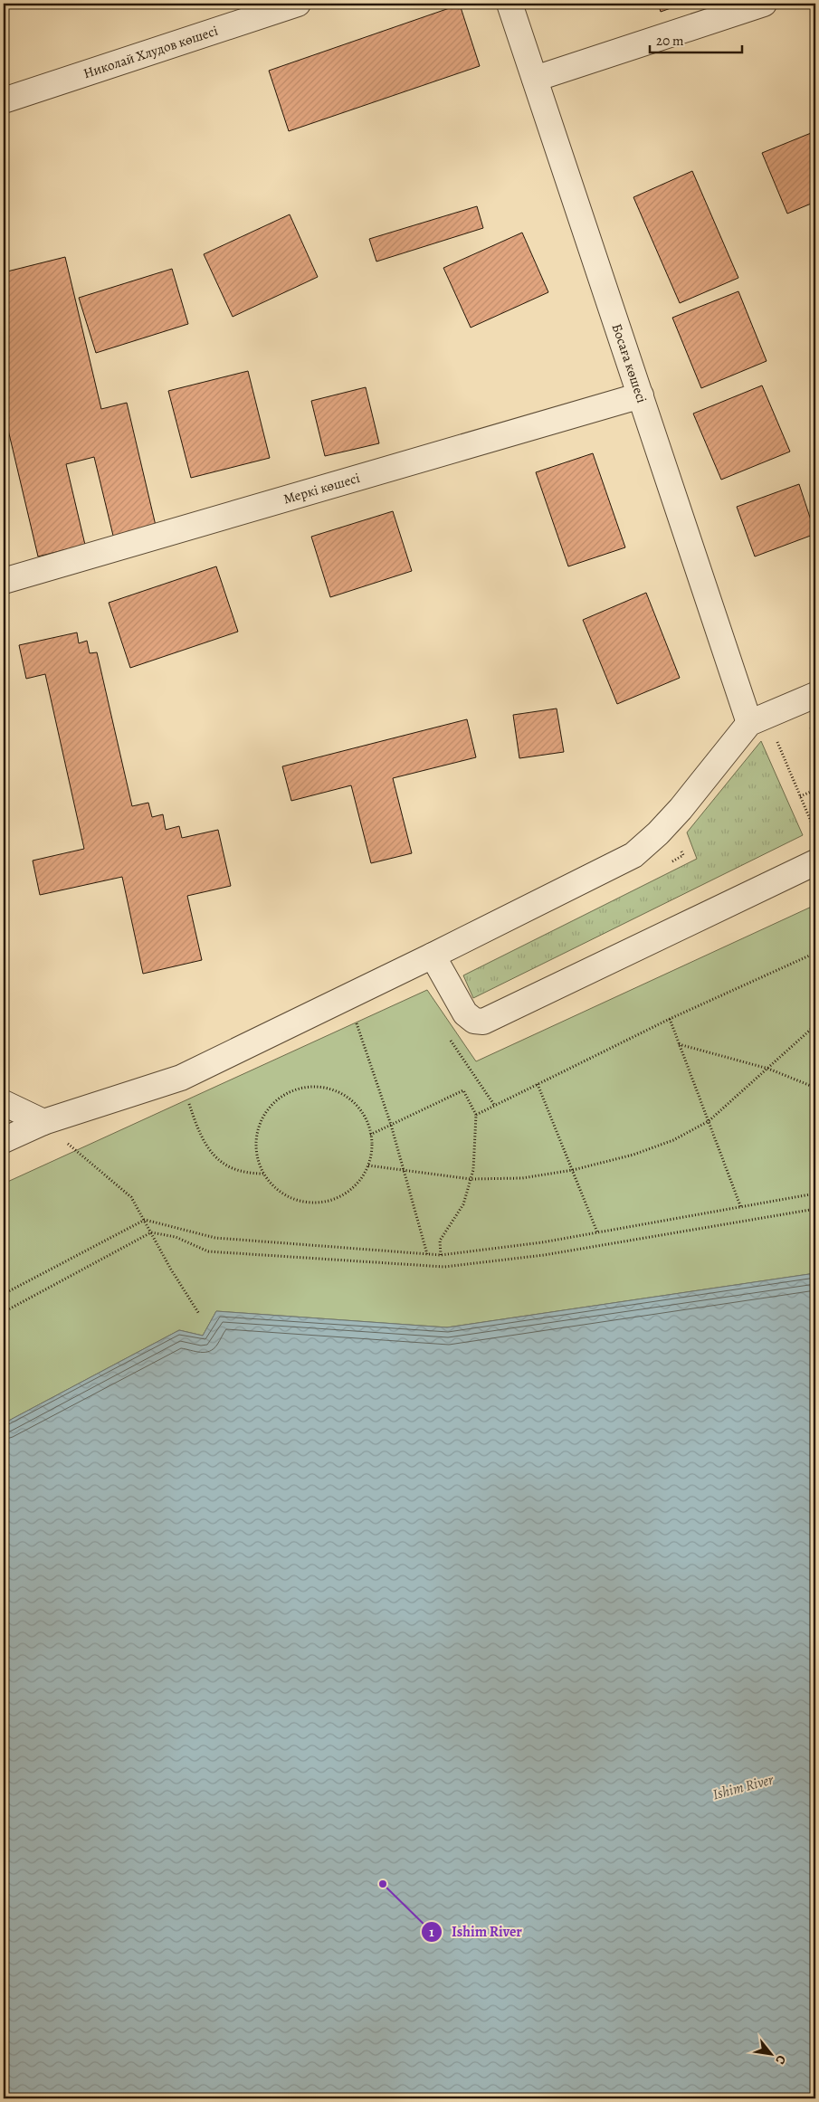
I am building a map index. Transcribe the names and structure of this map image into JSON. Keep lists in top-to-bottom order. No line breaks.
{"streets":{"street":["Николай Хлудов көшесі","Босаға көшесі","Меркі көшесі"]},"crossings":[["Босаға көшесі","Меркі көшесі"]],"water":["Ishim River"],"places":["Ishim River"],"scale_bar":"20 m","north":"bottom right"}
